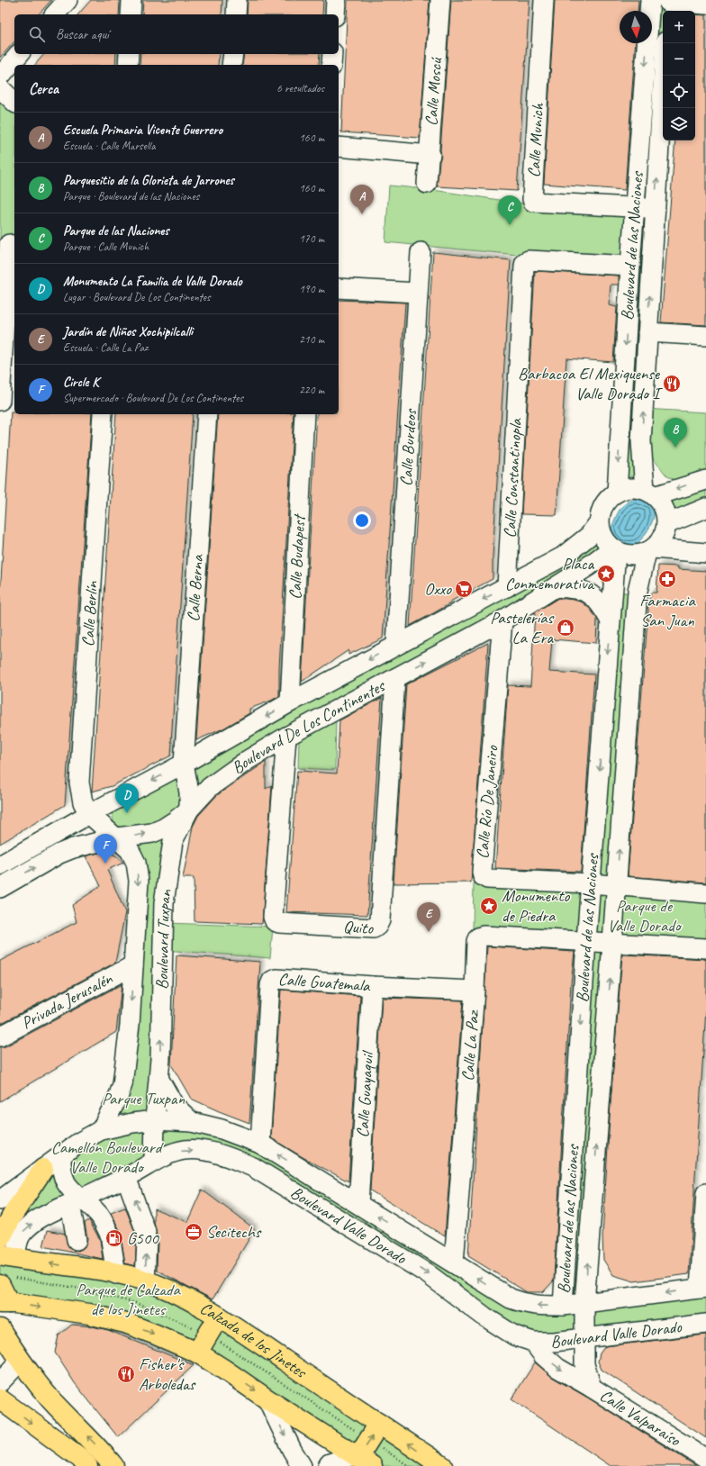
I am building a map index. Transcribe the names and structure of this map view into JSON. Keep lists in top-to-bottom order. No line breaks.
{"streets":{"main road":["Calzada de los Jinetes"],"street":["Calle Moscú","Calle Munich","Boulevard de las Naciones","Calle Burdeos","Calle Constantinopla","Calle Budapest","Calle Berna","Calle Berlín","Boulevard De Los Continentes","Calle Río De Janeiro","Quito","Boulevard Tuxpan","Calle Guatemala","Privada Jerusalén","Calle La Paz","Calle Guayaquil","Boulevard Valle Dorado","Calle Valparaíso"]},"crossings":[["Calle Munich","Boulevard de las Naciones"],["Boulevard de las Naciones","Calle Constantinopla"],["Boulevard de las Naciones","Boulevard De Los Continentes"],["Boulevard de las Naciones","Calle Río De Janeiro"],["Boulevard de las Naciones","Calle La Paz"],["Boulevard de las Naciones","Boulevard Valle Dorado"],["Boulevard de las Naciones","Calle Valparaíso"],["Calle Burdeos","Boulevard De Los Continentes"],["Calle Constantinopla","Boulevard De Los Continentes"],["Calle Budapest","Boulevard De Los Continentes"],["Calle Berna","Boulevard De Los Continentes"],["Calle Berna","Boulevard Tuxpan"],["Calle Berlín","Boulevard De Los Continentes"],["Calle Berlín","Boulevard Tuxpan"],["Boulevard De Los Continentes","Calle Río De Janeiro"],["Boulevard De Los Continentes","Quito"],["Boulevard De Los Continentes","Boulevard Tuxpan"],["Boulevard Tuxpan","Privada Jerusalén"],["Boulevard Tuxpan","Boulevard Valle Dorado"],["Calle Guatemala","Calle La Paz"],["Calle Guatemala","Calle Guayaquil"],["Calle Guatemala","Boulevard Valle Dorado"],["Calle La Paz","Boulevard Valle Dorado"],["Calle Guayaquil","Boulevard Valle Dorado"],["Boulevard Valle Dorado","Calzada de los Jinetes"],["Boulevard Valle Dorado","Calle Valparaíso"]],"parks":["Parque de Valle Dorado","Parque Tuxpan","Camellón Boulevard Valle Dorado","Parque de Calzada de los Jinetes"],"places":{"restaurant":["Barbacoa El Mexiquense Valle Dorado I","Fisher's Arboledas"],"place":["Placa Conmemorativa","Monumento de Piedra"],"pharmacy":["Farmacia San Juan"],"supermarket":["Oxxo"],"shop":["Pastelerías La Era"],"office":["Secitechs"],"fuel station":["G500"]},"north":"bottom","page":{"map_buttons":["+","−"],"search":"Buscar aquí","heading":["Cerca","6 resultados"],"list":[{"mark":"A","name":"Escuela Primaria Vicente Guerrero","note":"Escuela · Calle Marsella","value":"160 m"},{"mark":"B","name":"Parquesitio de la Glorieta de Jarrones","note":"Parque · Boulevard de las Naciones","value":"160 m"},{"mark":"C","name":"Parque de las Naciones","note":"Parque · Calle Munich","value":"170 m"},{"mark":"D","name":"Monumento La Familia de Valle Dorado","note":"Lugar · Boulevard De Los Continentes","value":"190 m"},{"mark":"E","name":"Jardín de Niños Xochipilcalli","note":"Escuela · Calle La Paz","value":"210 m"},{"mark":"F","name":"Circle K","note":"Supermercado · Boulevard De Los Continentes","value":"220 m"}],"pins":["A","C","B","D","F","E"]}}
